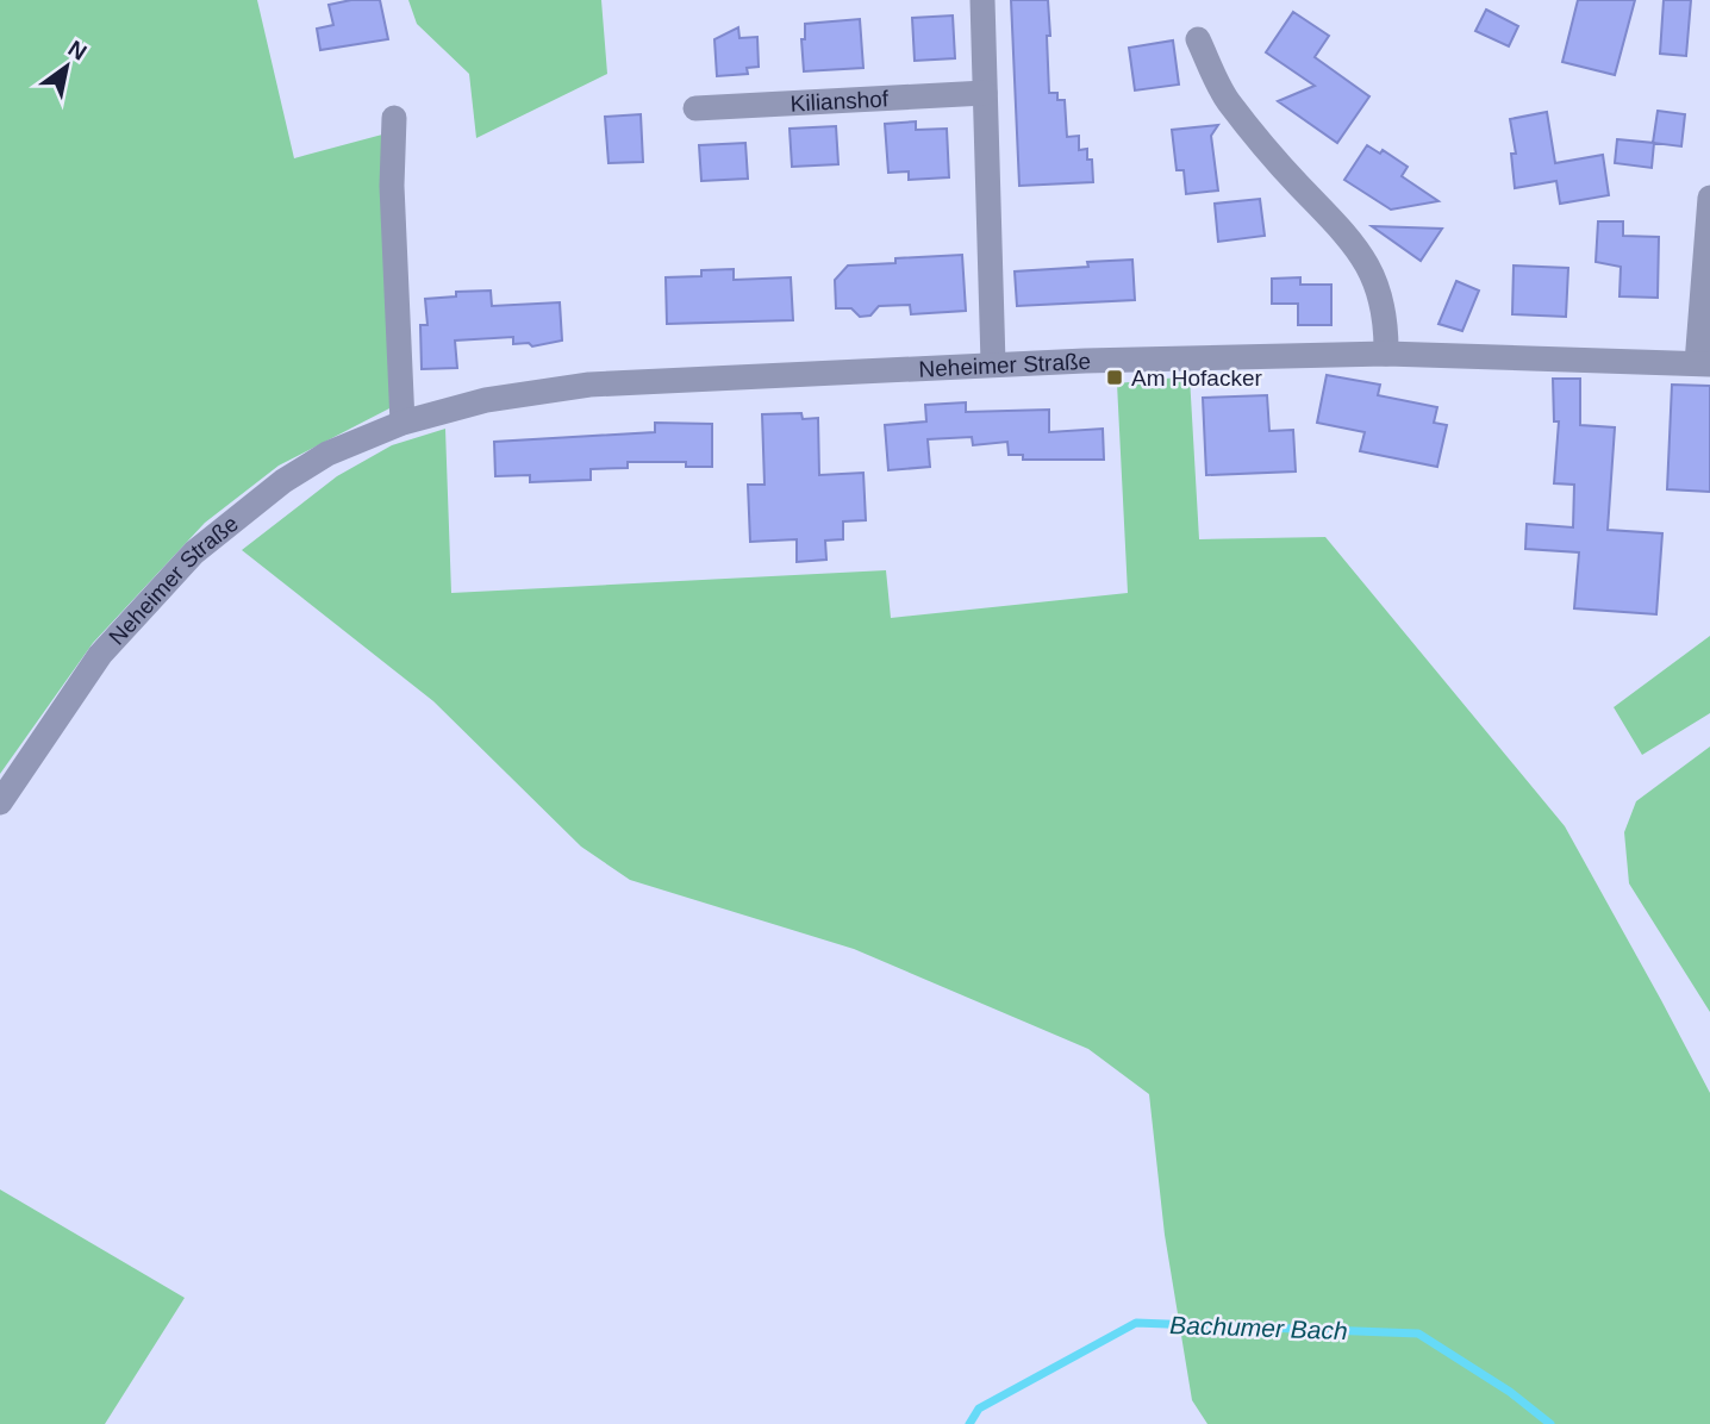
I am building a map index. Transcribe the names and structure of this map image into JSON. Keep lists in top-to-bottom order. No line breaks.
{"streets":{"street":["Kilianshof","Neheimer Straße"]},"water":["Bachumer Bach"],"places":{"transit":["Am Hofacker"]},"north":"top right"}
